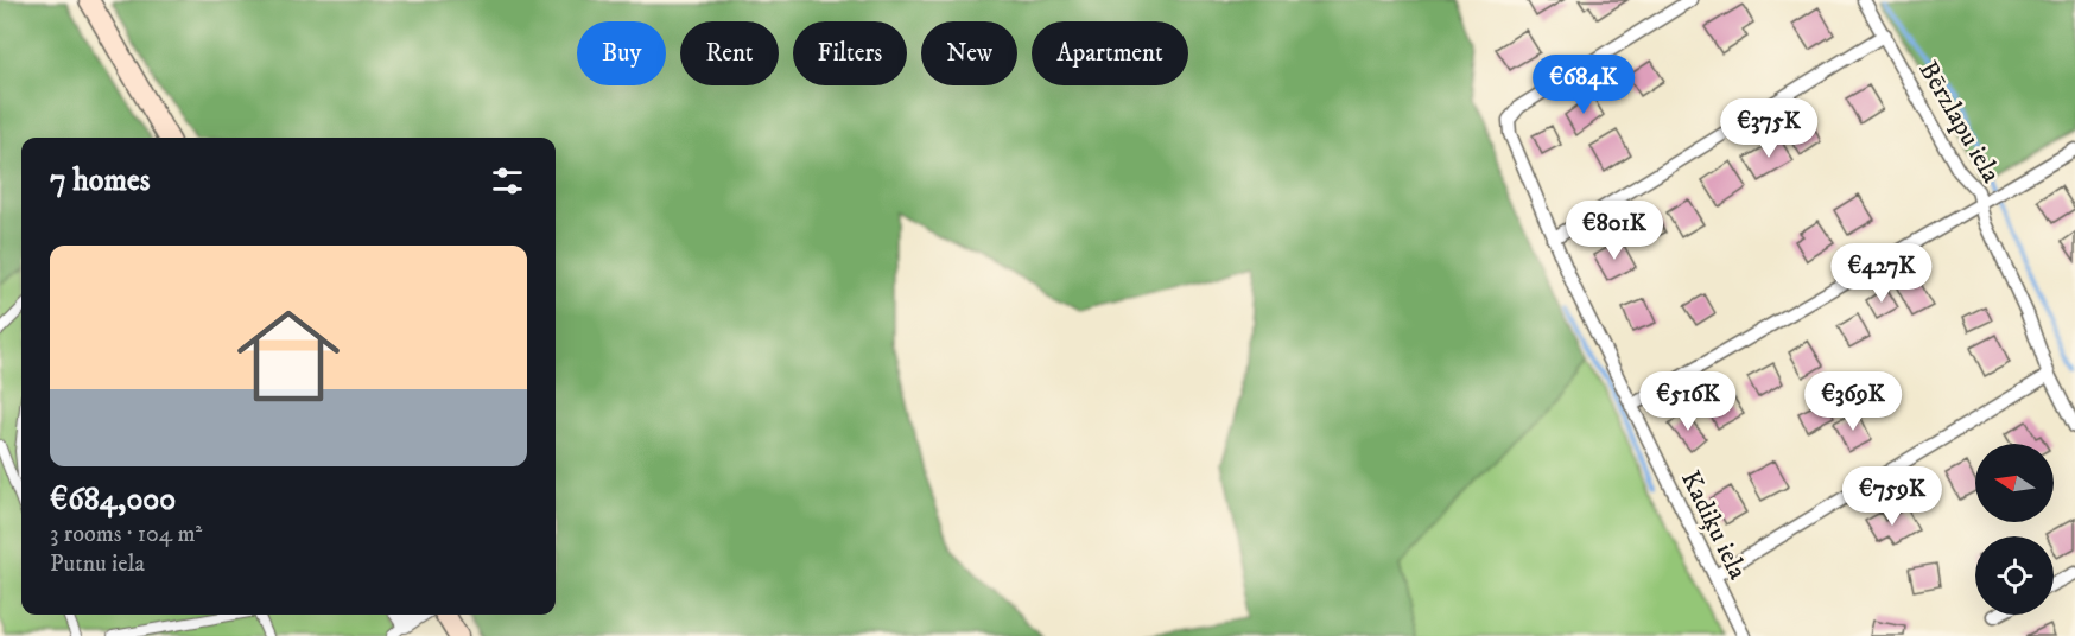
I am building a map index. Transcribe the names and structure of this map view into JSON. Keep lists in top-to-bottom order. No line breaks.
{"streets":{"street":["Bērzlapu iela","Kadiķu iela"]},"north":"left","page":{"chip":["Buy","Rent","Filters","New","Apartment"],"price":["€684K","€375K","€801K","€427K","€516K","€369K","€759K"],"heading":"7 homes","list":[{"name":"€684,000","note":"3 rooms · 104 m² · Putnu iela"}]}}
